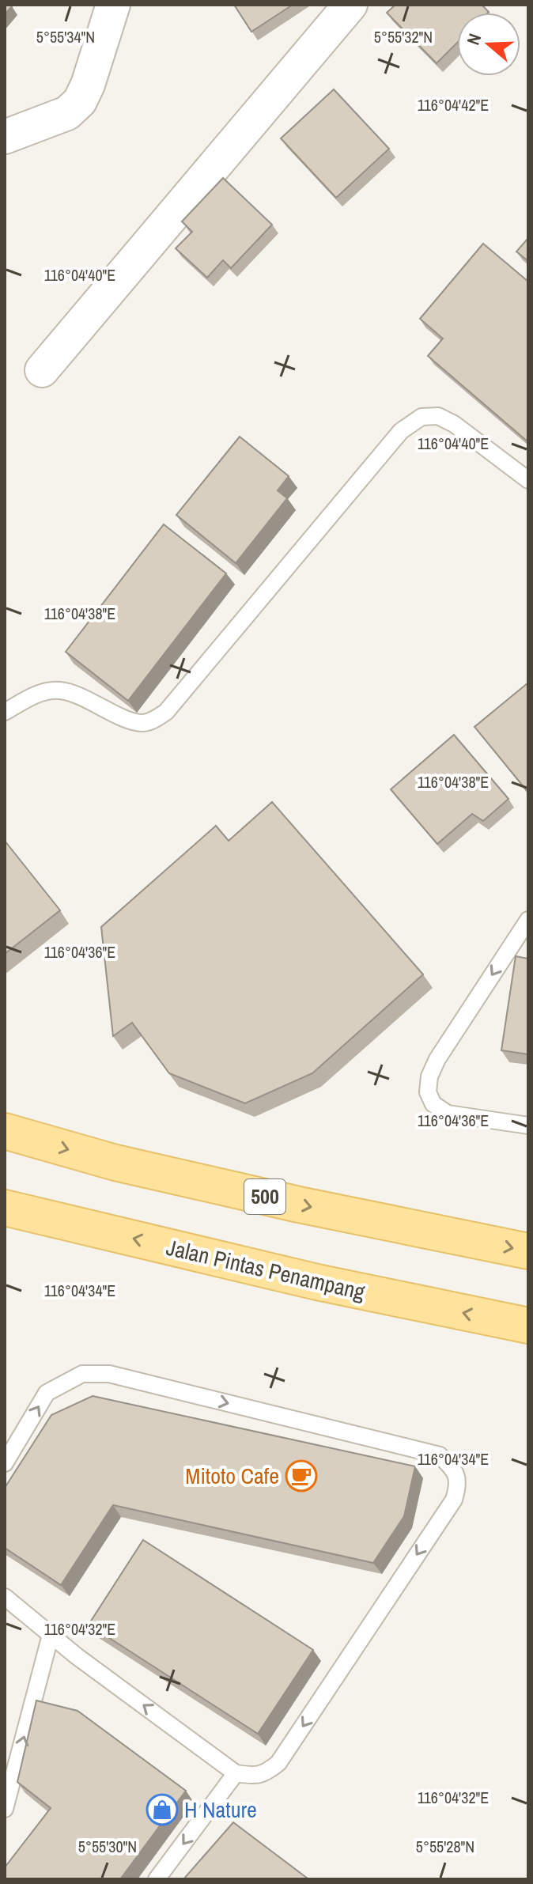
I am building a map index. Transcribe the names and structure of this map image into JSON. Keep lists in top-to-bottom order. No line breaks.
{"streets":{"main road":["500","Jalan Pintas Penampang"]},"places":{"cafe":["Mitoto Cafe"],"shop":["H Nature"]},"north":"left","coordinates":["5°55'34\"N","5°55'32\"N","116°04'42\"E","116°04'40\"E","116°04'38\"E","116°04'36\"E","116°04'34\"E","116°04'32\"E","5°55'30\"N","5°55'28\"N"]}
